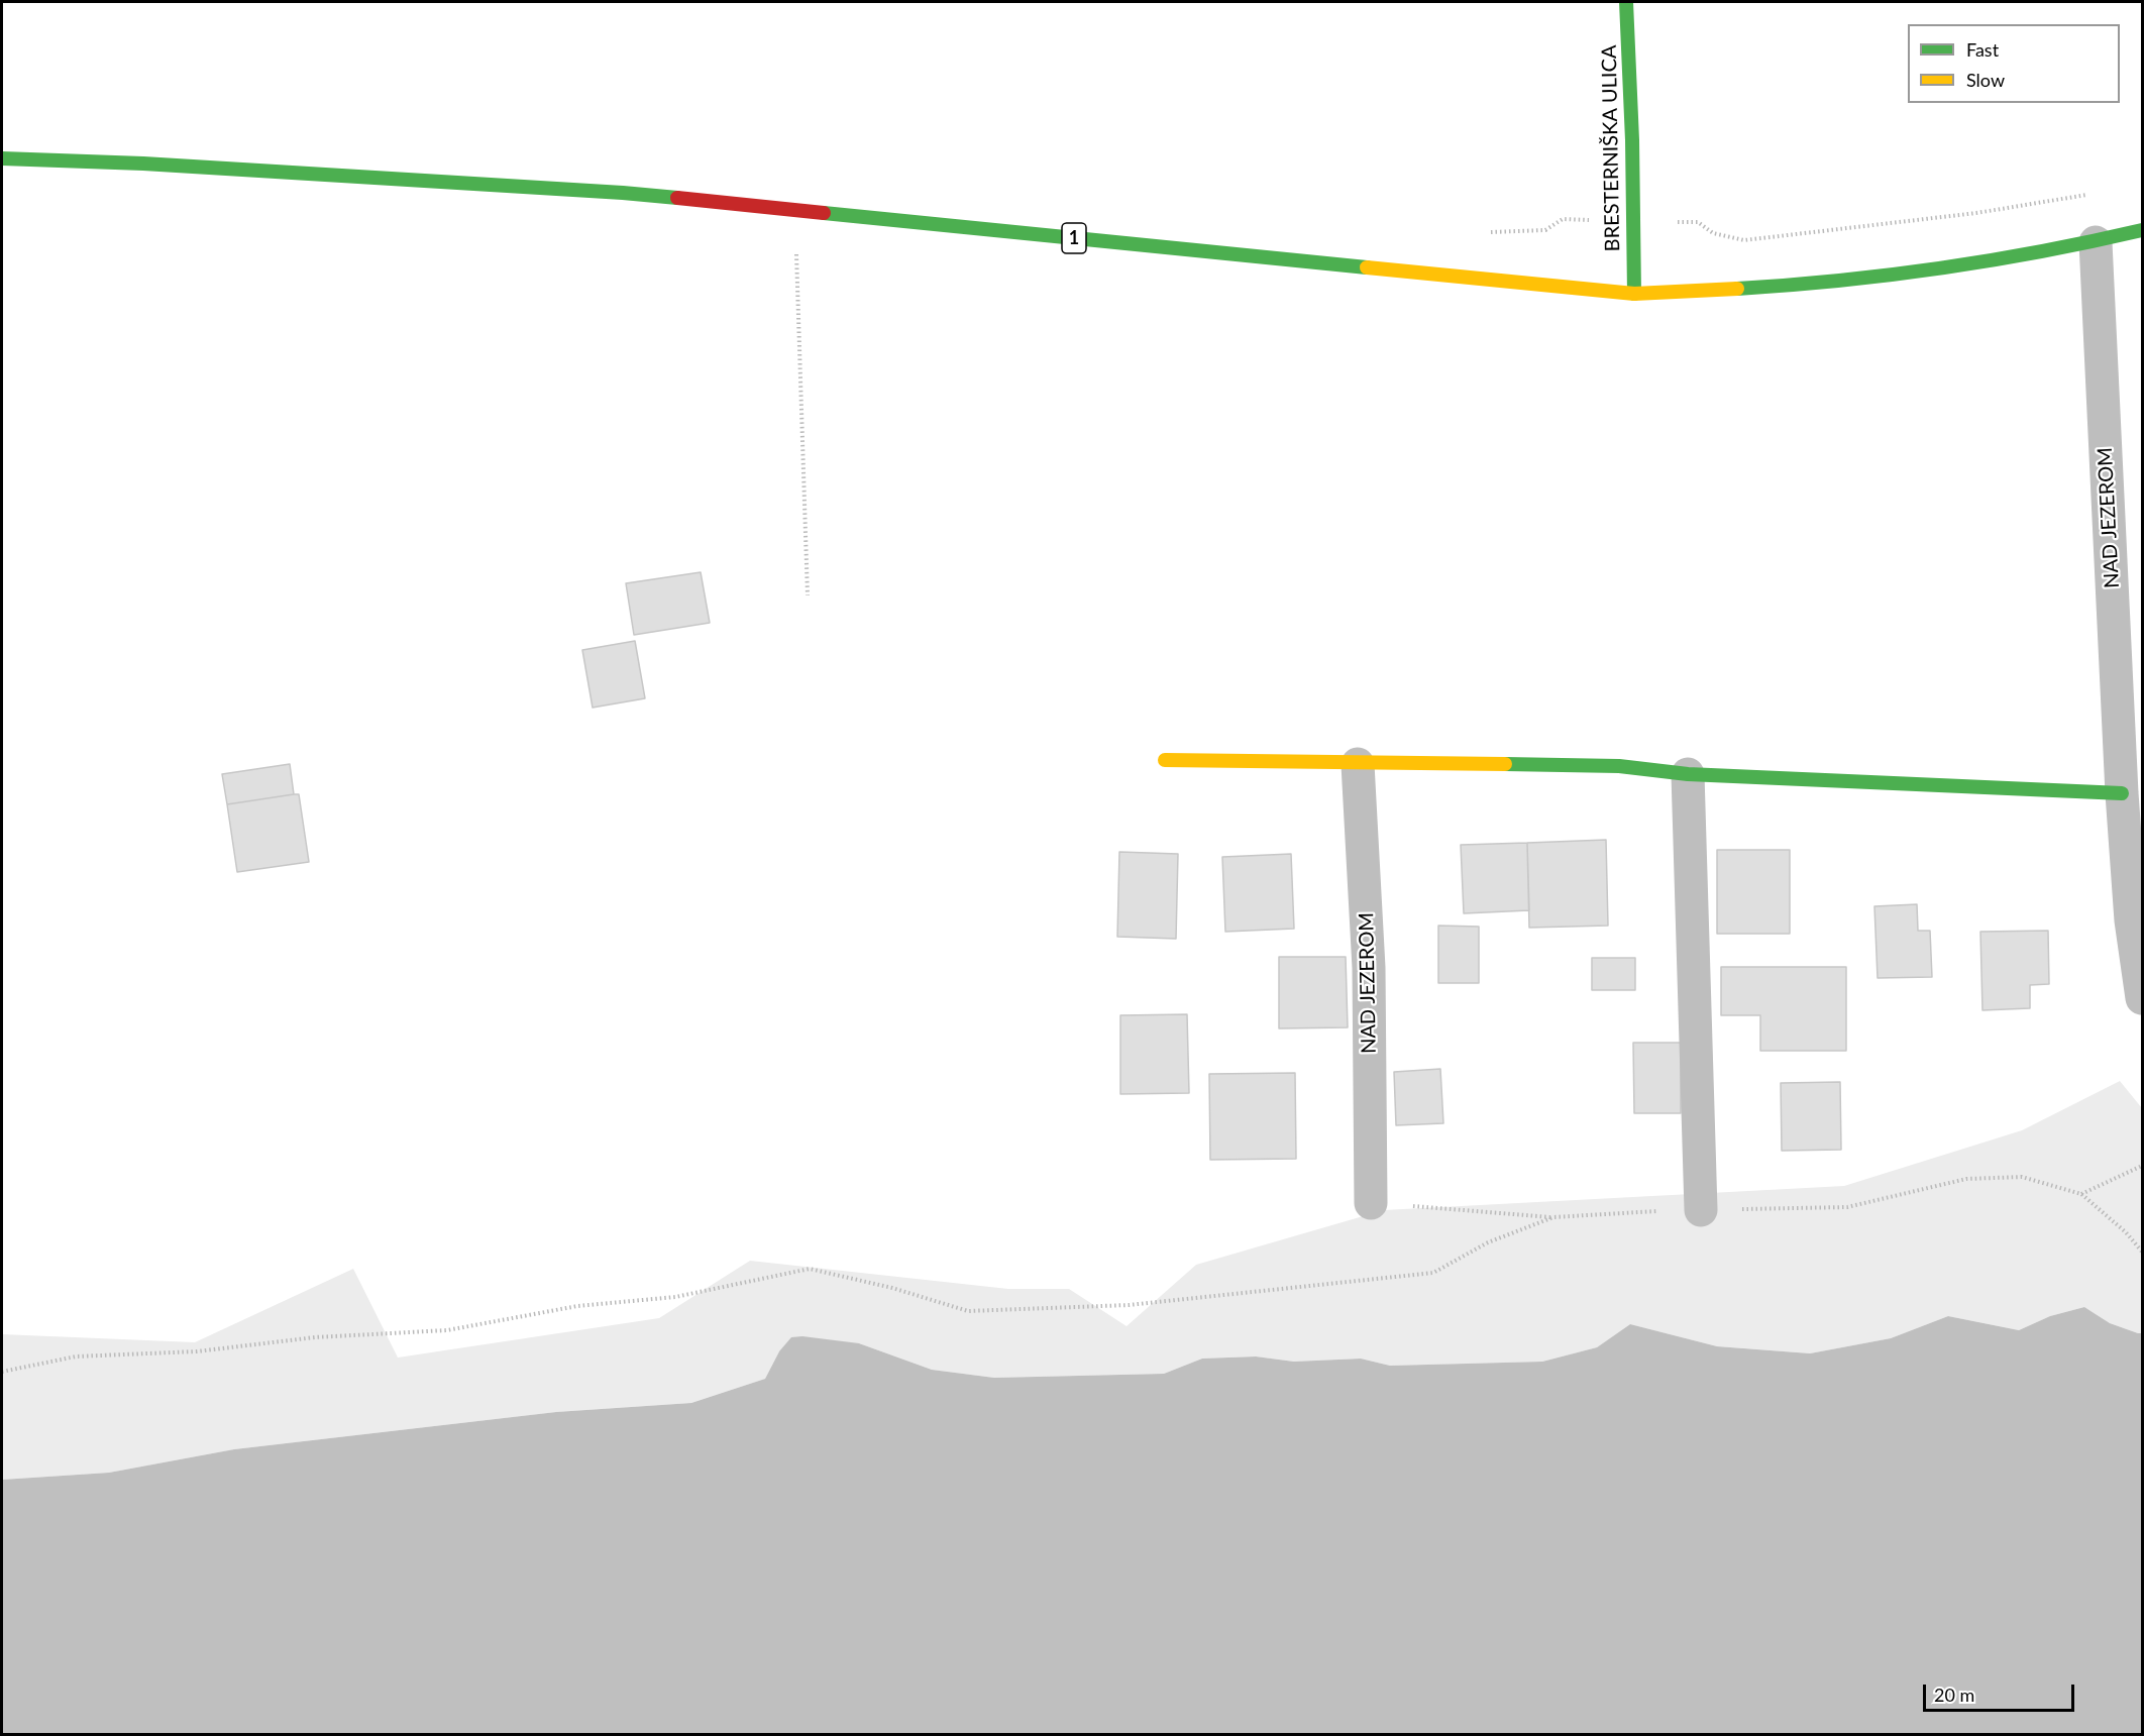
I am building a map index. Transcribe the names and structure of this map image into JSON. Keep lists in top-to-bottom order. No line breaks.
{"streets":{"main road":["BRESTERNIŠKA ULICA","1"],"street":["NAD JEZEROM"]},"crossings":[["BRESTERNIŠKA ULICA","1"],["1","NAD JEZEROM"]],"legend":["Fast","Slow"],"scale_bar":"20 m"}
